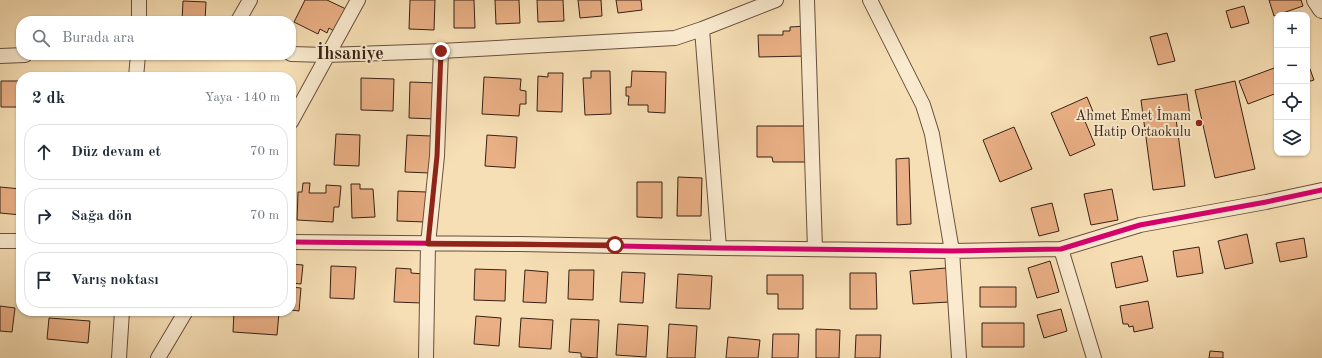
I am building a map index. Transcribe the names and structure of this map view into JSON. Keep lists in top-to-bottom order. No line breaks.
{"districts":["İhsaniye"],"places":["Ahmet Emet İmam Hatip Ortaokulu"],"page":{"map_buttons":["+","−"],"search":"Burada ara","heading":["2 dk","Yaya · 140 m"],"list":[["Düz devam et","70 m"],["Sağa dön","70 m"],"Varış noktası"]}}
